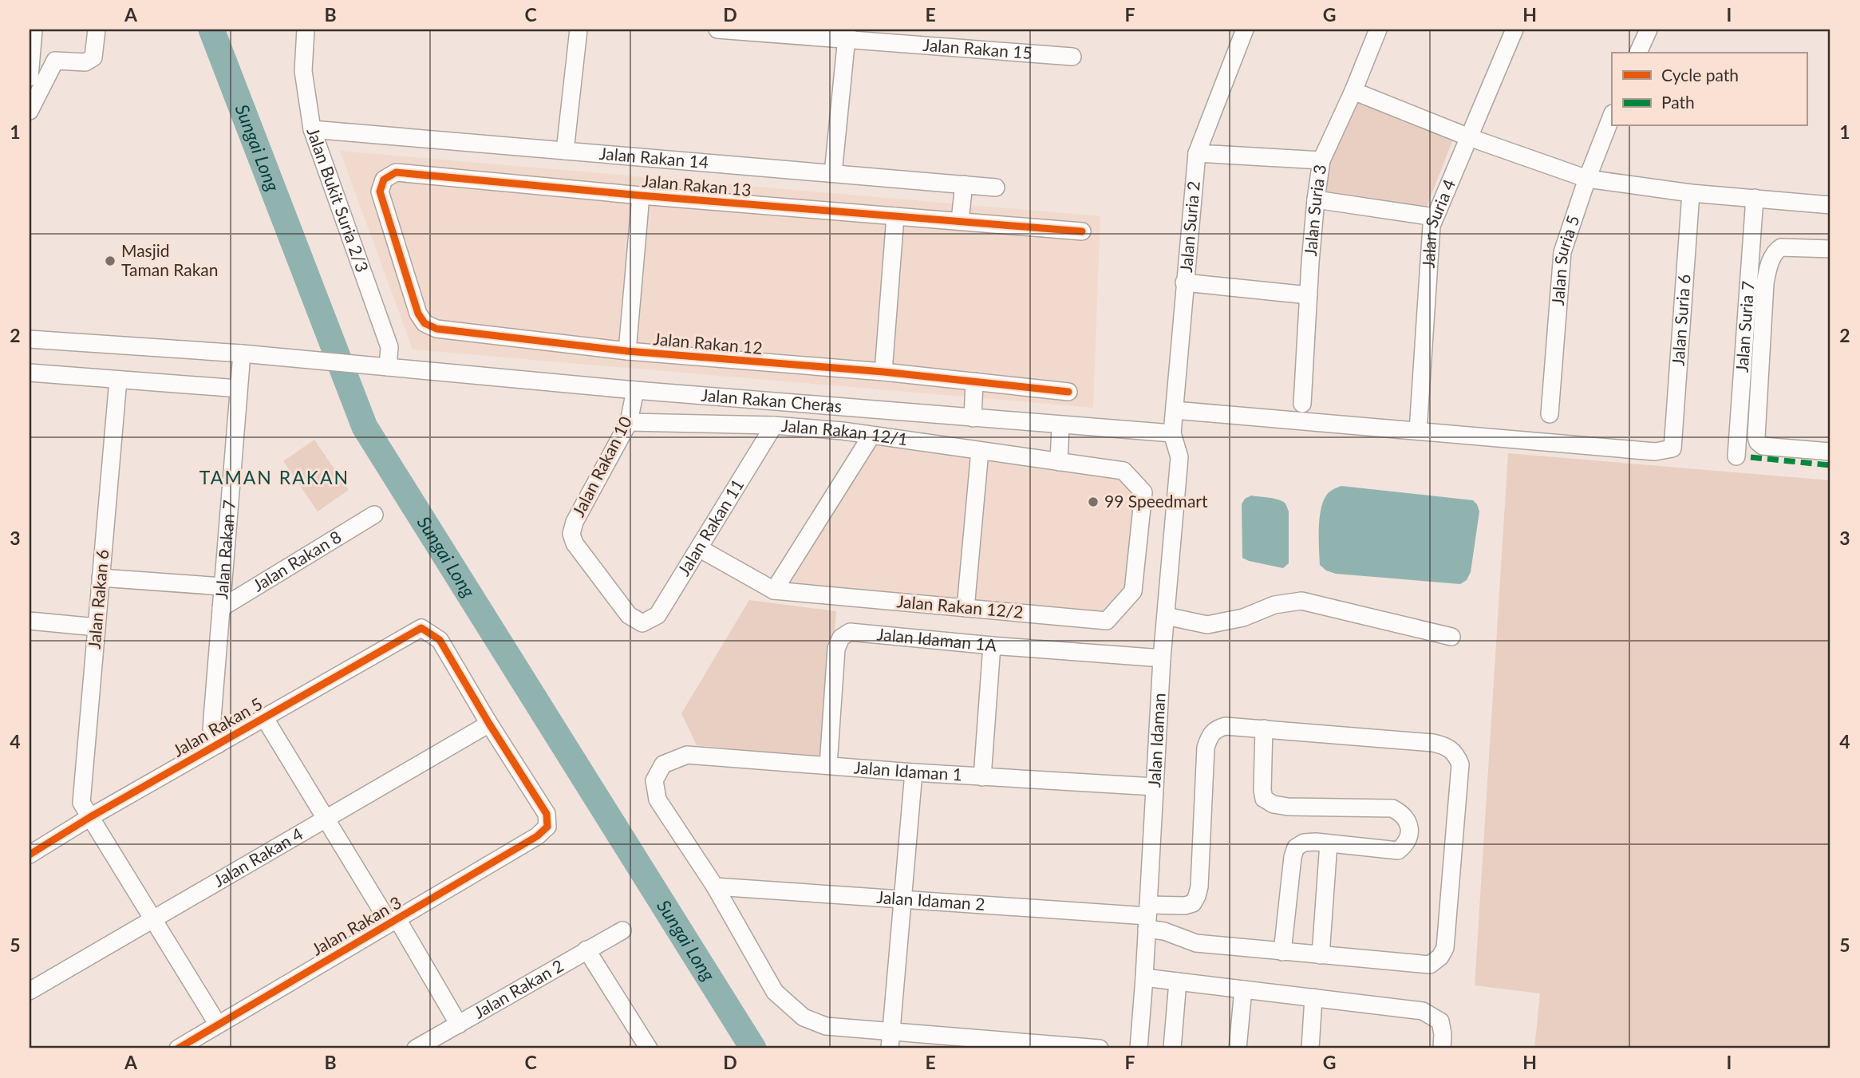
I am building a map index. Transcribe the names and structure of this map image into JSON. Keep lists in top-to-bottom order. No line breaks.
{"streets":{"street":["Jalan Rakan 15","Jalan Rakan 14","Jalan Rakan 13","Jalan Bukit Suria 2/3","Jalan Suria 3","Jalan Suria 4","Jalan Suria 2","Jalan Suria 5","Jalan Suria 6","Jalan Suria 7","Jalan Rakan 12","Jalan Rakan Cheras","Jalan Rakan 12/1","Jalan Rakan 10","Jalan Rakan 11","Jalan Rakan 7","Jalan Rakan 8","Jalan Rakan 6","Jalan Rakan 12/2","Jalan Idaman 1A","Jalan Rakan 5","Jalan Idaman","Jalan Idaman 1","Jalan Rakan 4","Jalan Idaman 2","Jalan Rakan 3","Jalan Rakan 2"]},"crossings":[["Jalan Rakan 14","Jalan Bukit Suria 2/3"],["Jalan Rakan 13","Jalan Rakan 12"],["Jalan Bukit Suria 2/3","Jalan Rakan Cheras"],["Jalan Suria 4","Jalan Suria 6"],["Jalan Suria 2","Jalan Rakan Cheras"],["Jalan Suria 2","Jalan Idaman"],["Jalan Rakan Cheras","Jalan Rakan 10"],["Jalan Rakan Cheras","Jalan Rakan 7"],["Jalan Rakan Cheras","Jalan Idaman"],["Jalan Rakan 12/1","Jalan Rakan 10"],["Jalan Rakan 12/1","Jalan Rakan 11"],["Jalan Rakan 12/1","Jalan Rakan 12/2"],["Jalan Rakan 10","Jalan Rakan 11"],["Jalan Rakan 7","Jalan Rakan 8"],["Jalan Rakan 7","Jalan Rakan 5"],["Jalan Rakan 6","Jalan Rakan 5"],["Jalan Rakan 6","Jalan Rakan 4"],["Jalan Rakan 6","Jalan Rakan 3"],["Jalan Idaman 1A","Jalan Idaman"],["Jalan Idaman 1A","Jalan Idaman 1"],["Jalan Rakan 5","Jalan Rakan 4"],["Jalan Rakan 5","Jalan Rakan 3"],["Jalan Idaman","Jalan Idaman 1"],["Jalan Idaman","Jalan Idaman 2"],["Jalan Idaman 1","Jalan Idaman 2"],["Jalan Rakan 4","Jalan Rakan 3"]],"districts":["TAMAN RAKAN"],"water":["Sungai Long"],"places":["Masjid Taman Rakan","99 Speedmart"],"legend":["Cycle path","Path"],"grid":{"columns":["A","B","C","D","E","F","G","H","I"],"rows":["1","2","3","4","5"]}}
